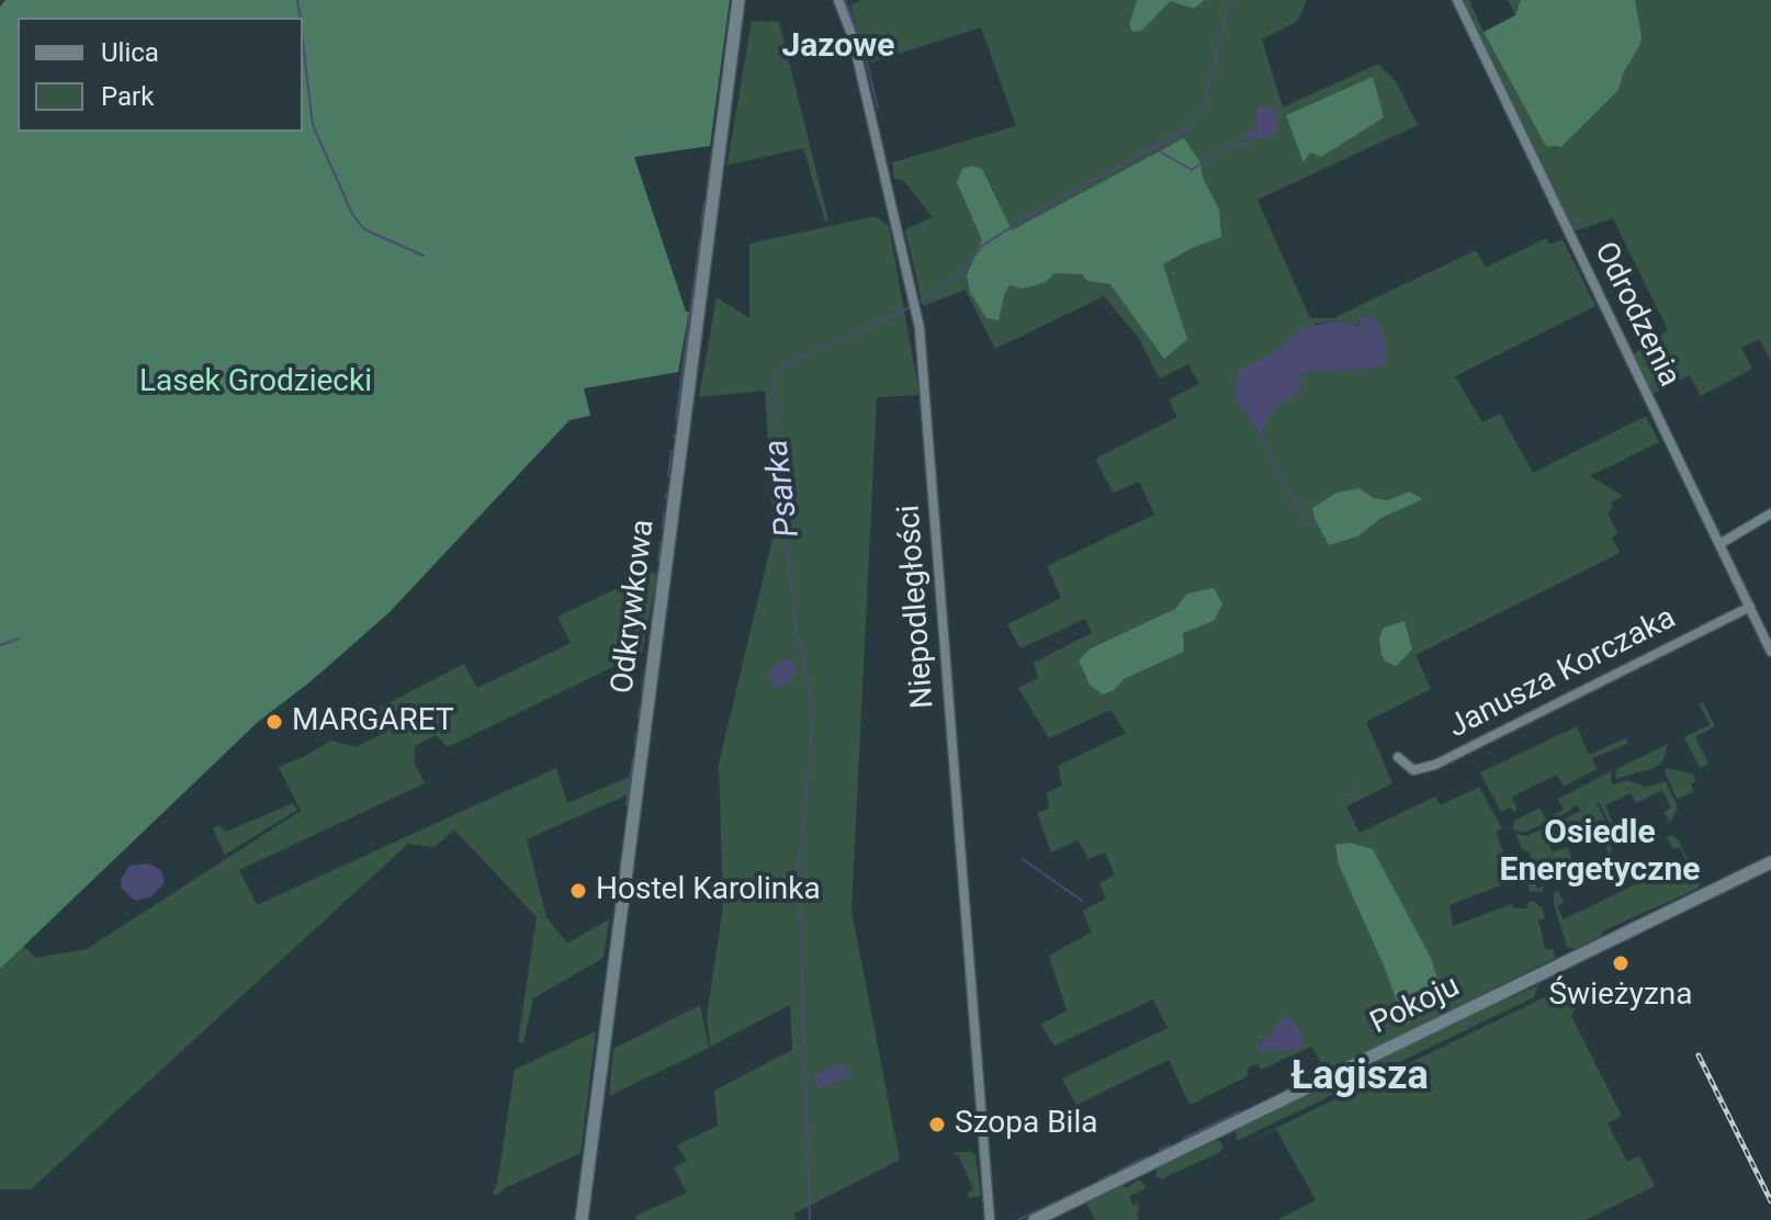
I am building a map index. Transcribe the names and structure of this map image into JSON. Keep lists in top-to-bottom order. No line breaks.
{"streets":{"street":["Odrodzenia","Odkrywkowa","Niepodległości","Janusza Korczaka","Pokoju"]},"crossings":[["Odrodzenia","Janusza Korczaka"]],"districts":["Jazowe","Osiedle Energetyczne","Łagisza"],"water":["Psarka"],"parks":["Lasek Grodziecki"],"places":["MARGARET","Hostel Karolinka","Świeżyzna","Szopa Bila"],"legend":["Ulica","Park"]}
